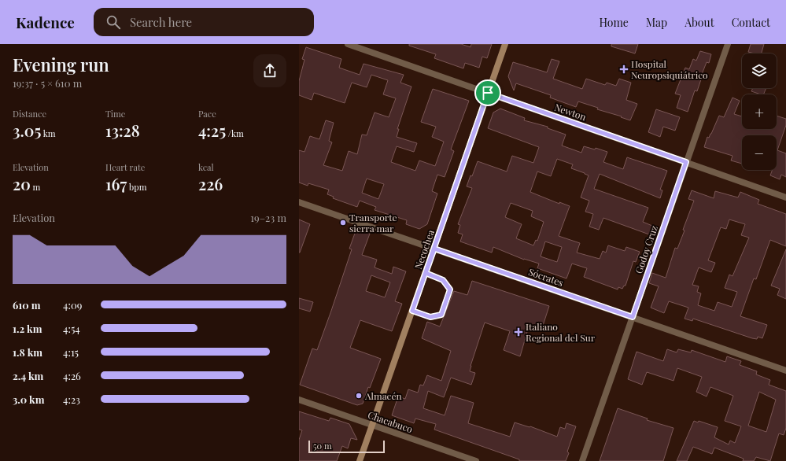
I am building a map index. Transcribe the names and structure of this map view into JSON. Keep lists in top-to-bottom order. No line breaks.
{"streets":{"main road":["Necochea"],"street":["Newton","Godoy Cruz","Sócrates","Chacabuco"]},"crossings":[["Newton","Necochea"],["Newton","Godoy Cruz"],["Necochea","Sócrates"],["Necochea","Chacabuco"],["Godoy Cruz","Sócrates"]],"places":{"health":["Hospital Neuropsiquiátrico","Italiano Regional del Sur"],"other":["Transporte sierra mar","Almacén"]},"scale_bar":"50 m","page":{"header":"Kadence","search":"Search here","nav":["Home","Map","About","Contact"],"heading":["Evening run","19:37 · 5 × 610 m"],"map_buttons":["+","−"],"stats":[["Distance","3.05 km"],["Time","13:28"],["Pace","4:25 /km"],["Elevation","20 m"],["Heart rate","167 bpm"],["kcal","226"]],"chart":["Elevation","19–23 m"],"list":[{"name":"610 m","note":"4:09"},{"name":"1.2 km","note":"4:54"},{"name":"1.8 km","note":"4:15"},{"name":"2.4 km","note":"4:26"},{"name":"3.0 km","note":"4:23"}],"scale":"50 m"}}
